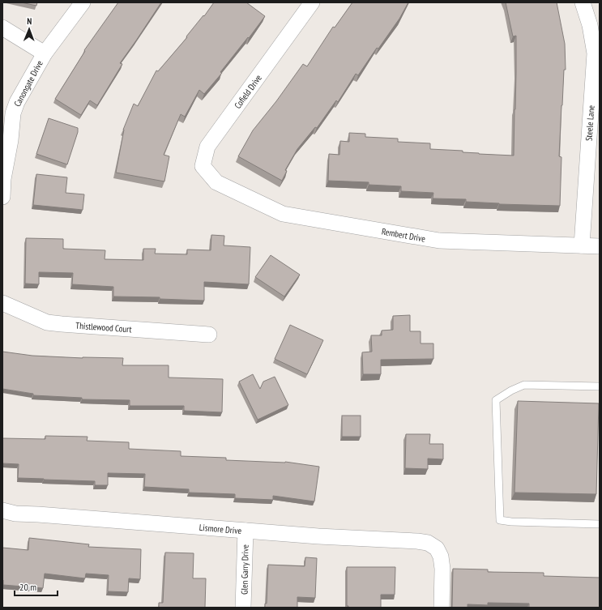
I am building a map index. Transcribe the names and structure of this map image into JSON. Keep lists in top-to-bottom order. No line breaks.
{"streets":{"street":["Canongate Drive","Cofield Drive","Steele Lane","Rembert Drive","Thistlewood Court","Lismore Drive","Glen Garry Drive"]},"crossings":[["Cofield Drive","Rembert Drive"],["Steele Lane","Rembert Drive"],["Lismore Drive","Glen Garry Drive"]],"scale_bar":"20 m","north":"top"}
